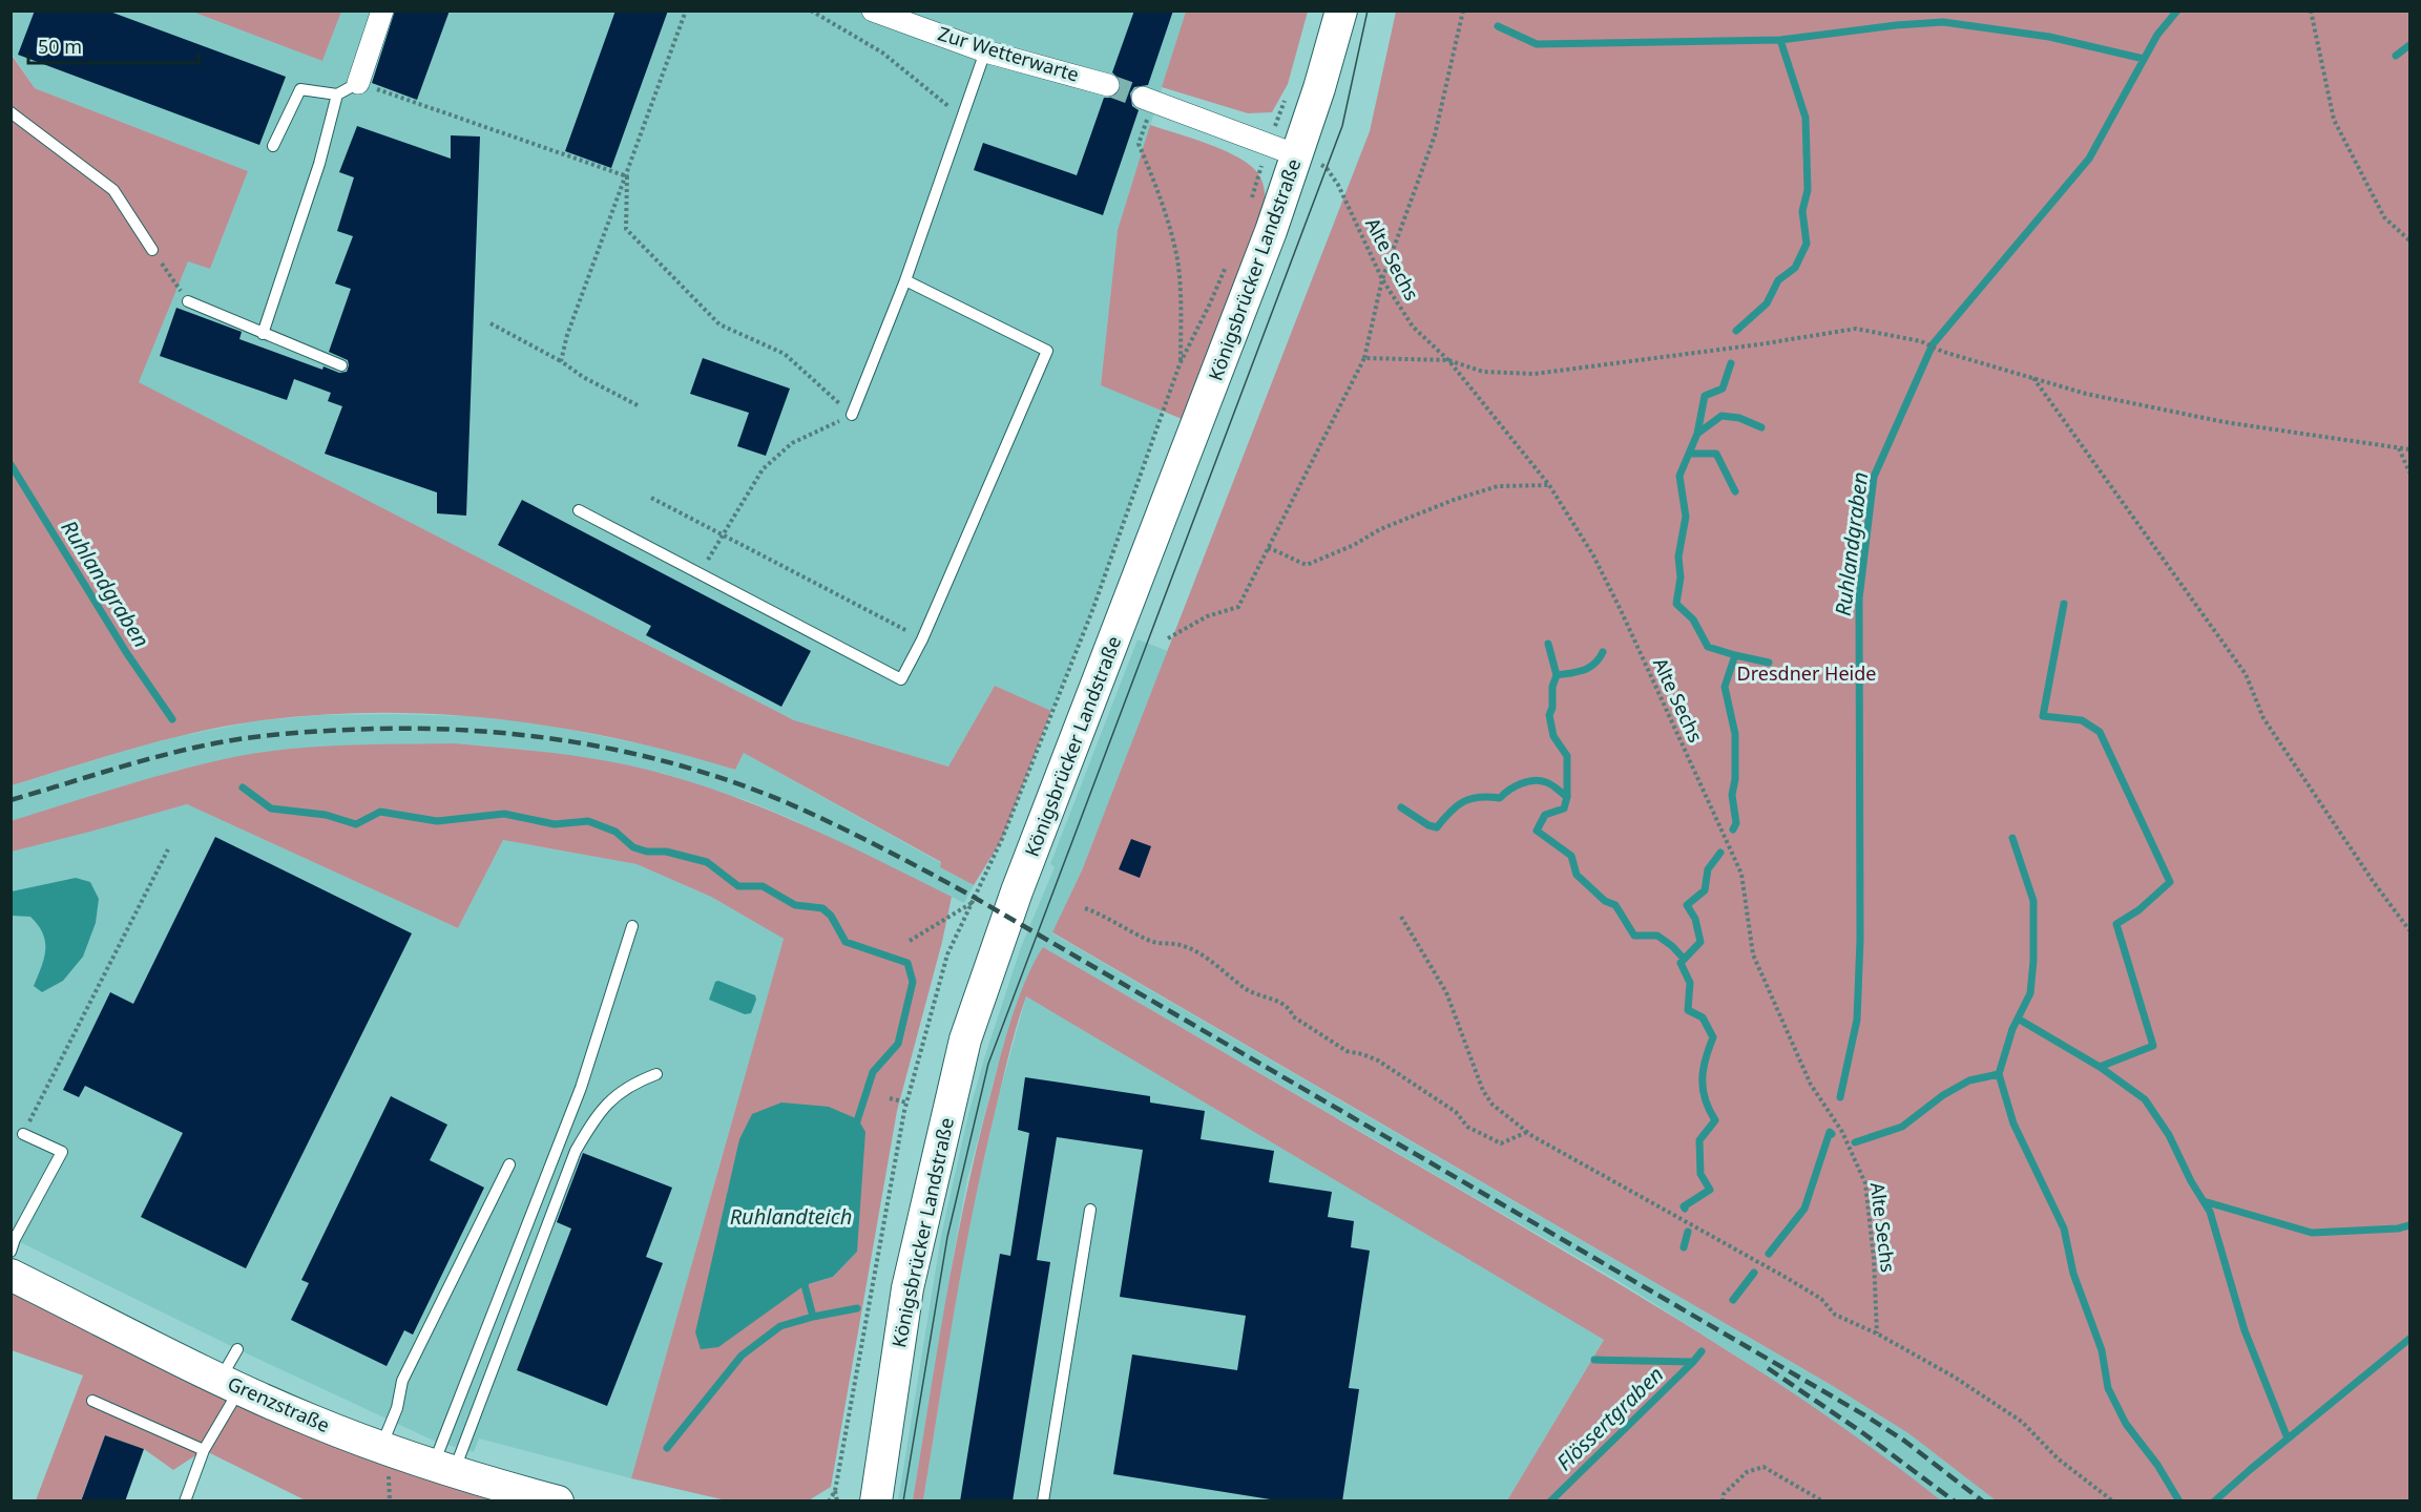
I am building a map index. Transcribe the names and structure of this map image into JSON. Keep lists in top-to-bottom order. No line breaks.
{"streets":{"main road":["Königsbrücker Landstraße","Grenzstraße"],"street":["Zur Wetterwarte"],"path":["Alte Sechs"]},"crossings":[["Alte Sechs","Königsbrücker Landstraße"]],"water":["Ruhlandgraben","Ruhlandteich","Flössertgraben"],"parks":["Dresdner Heide"],"scale_bar":"50 m"}
